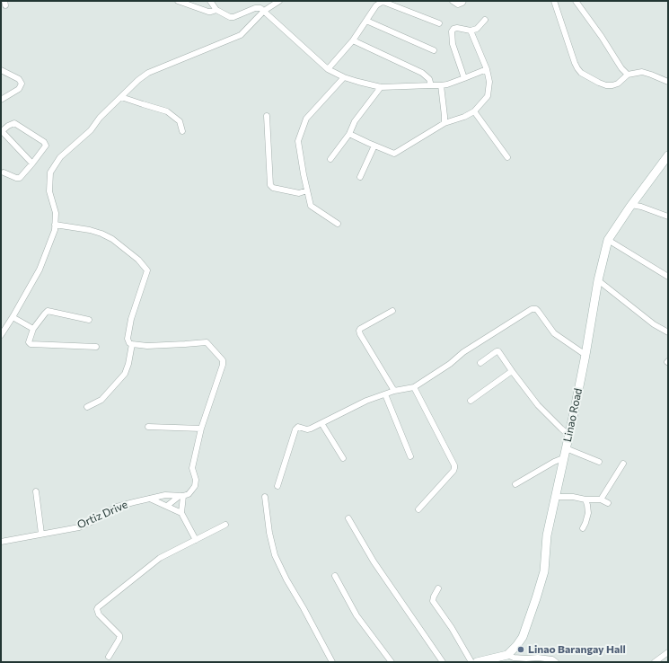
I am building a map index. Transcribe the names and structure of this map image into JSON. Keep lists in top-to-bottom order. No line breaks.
{"streets":{"street":["Linao Road","Ortiz Drive"]},"places":["Linao Barangay Hall"]}
